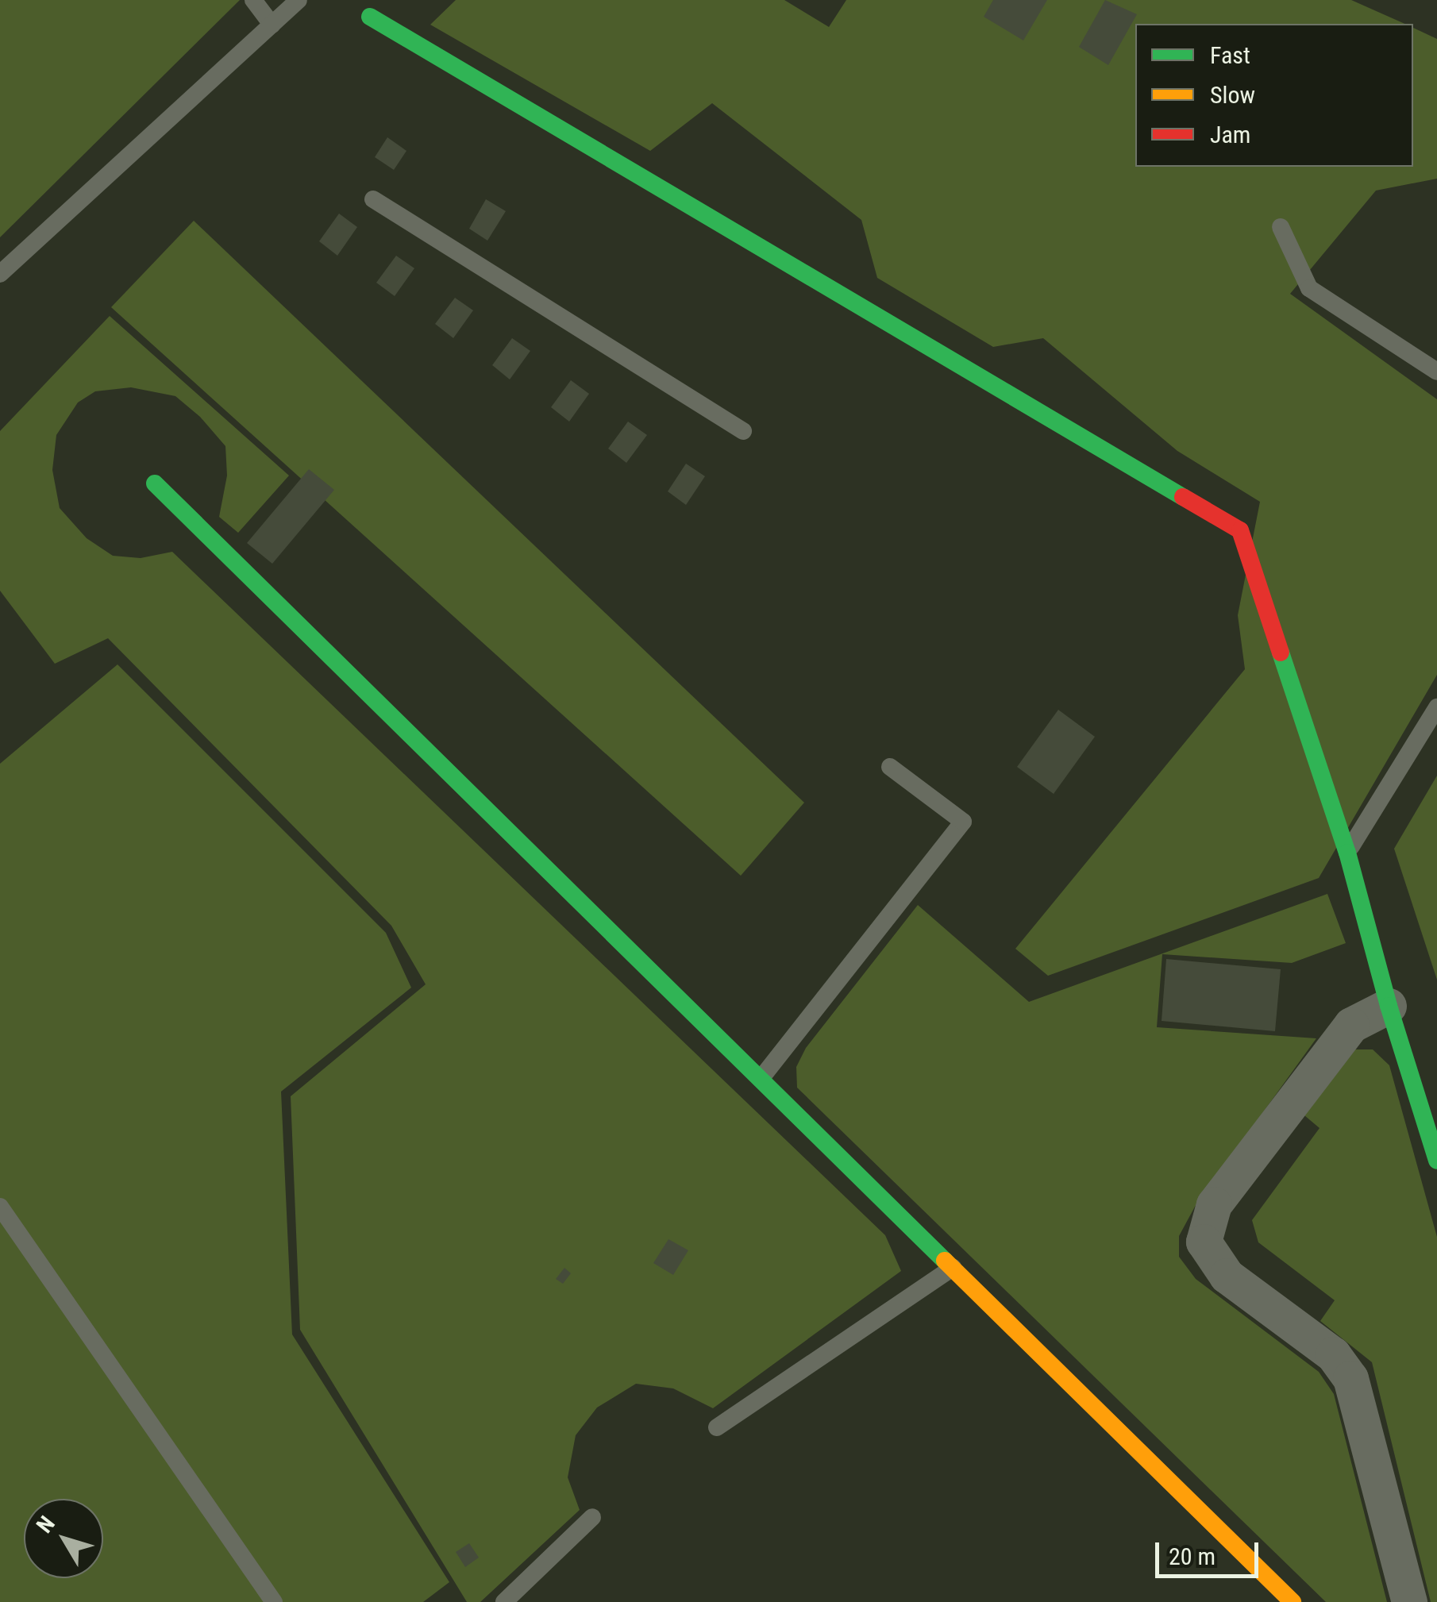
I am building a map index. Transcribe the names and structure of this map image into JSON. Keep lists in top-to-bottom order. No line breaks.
{"legend":["Fast","Slow","Jam"],"scale_bar":"20 m","north":"top left"}
